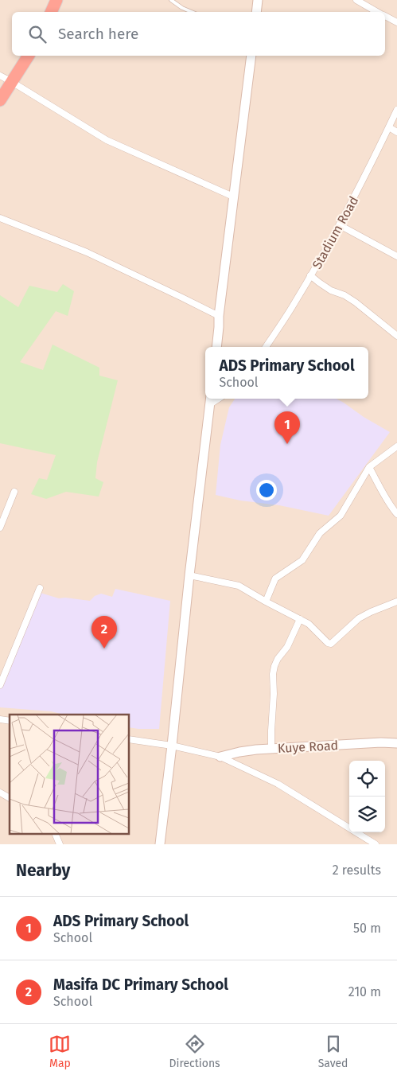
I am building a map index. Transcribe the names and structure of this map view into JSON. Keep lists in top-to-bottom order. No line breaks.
{"streets":{"main road":["Kuye Road"],"street":["Stadium Road"]},"page":{"search":"Search here","popup":["ADS Primary School","School"],"pins":["1","2"],"heading":["Nearby","2 results"],"list":[{"mark":"1","name":"ADS Primary School","note":"School","value":"50 m"},{"mark":"2","name":"Masifa DC Primary School","note":"School","value":"210 m"}],"nav":["Map","Directions","Saved"]}}
